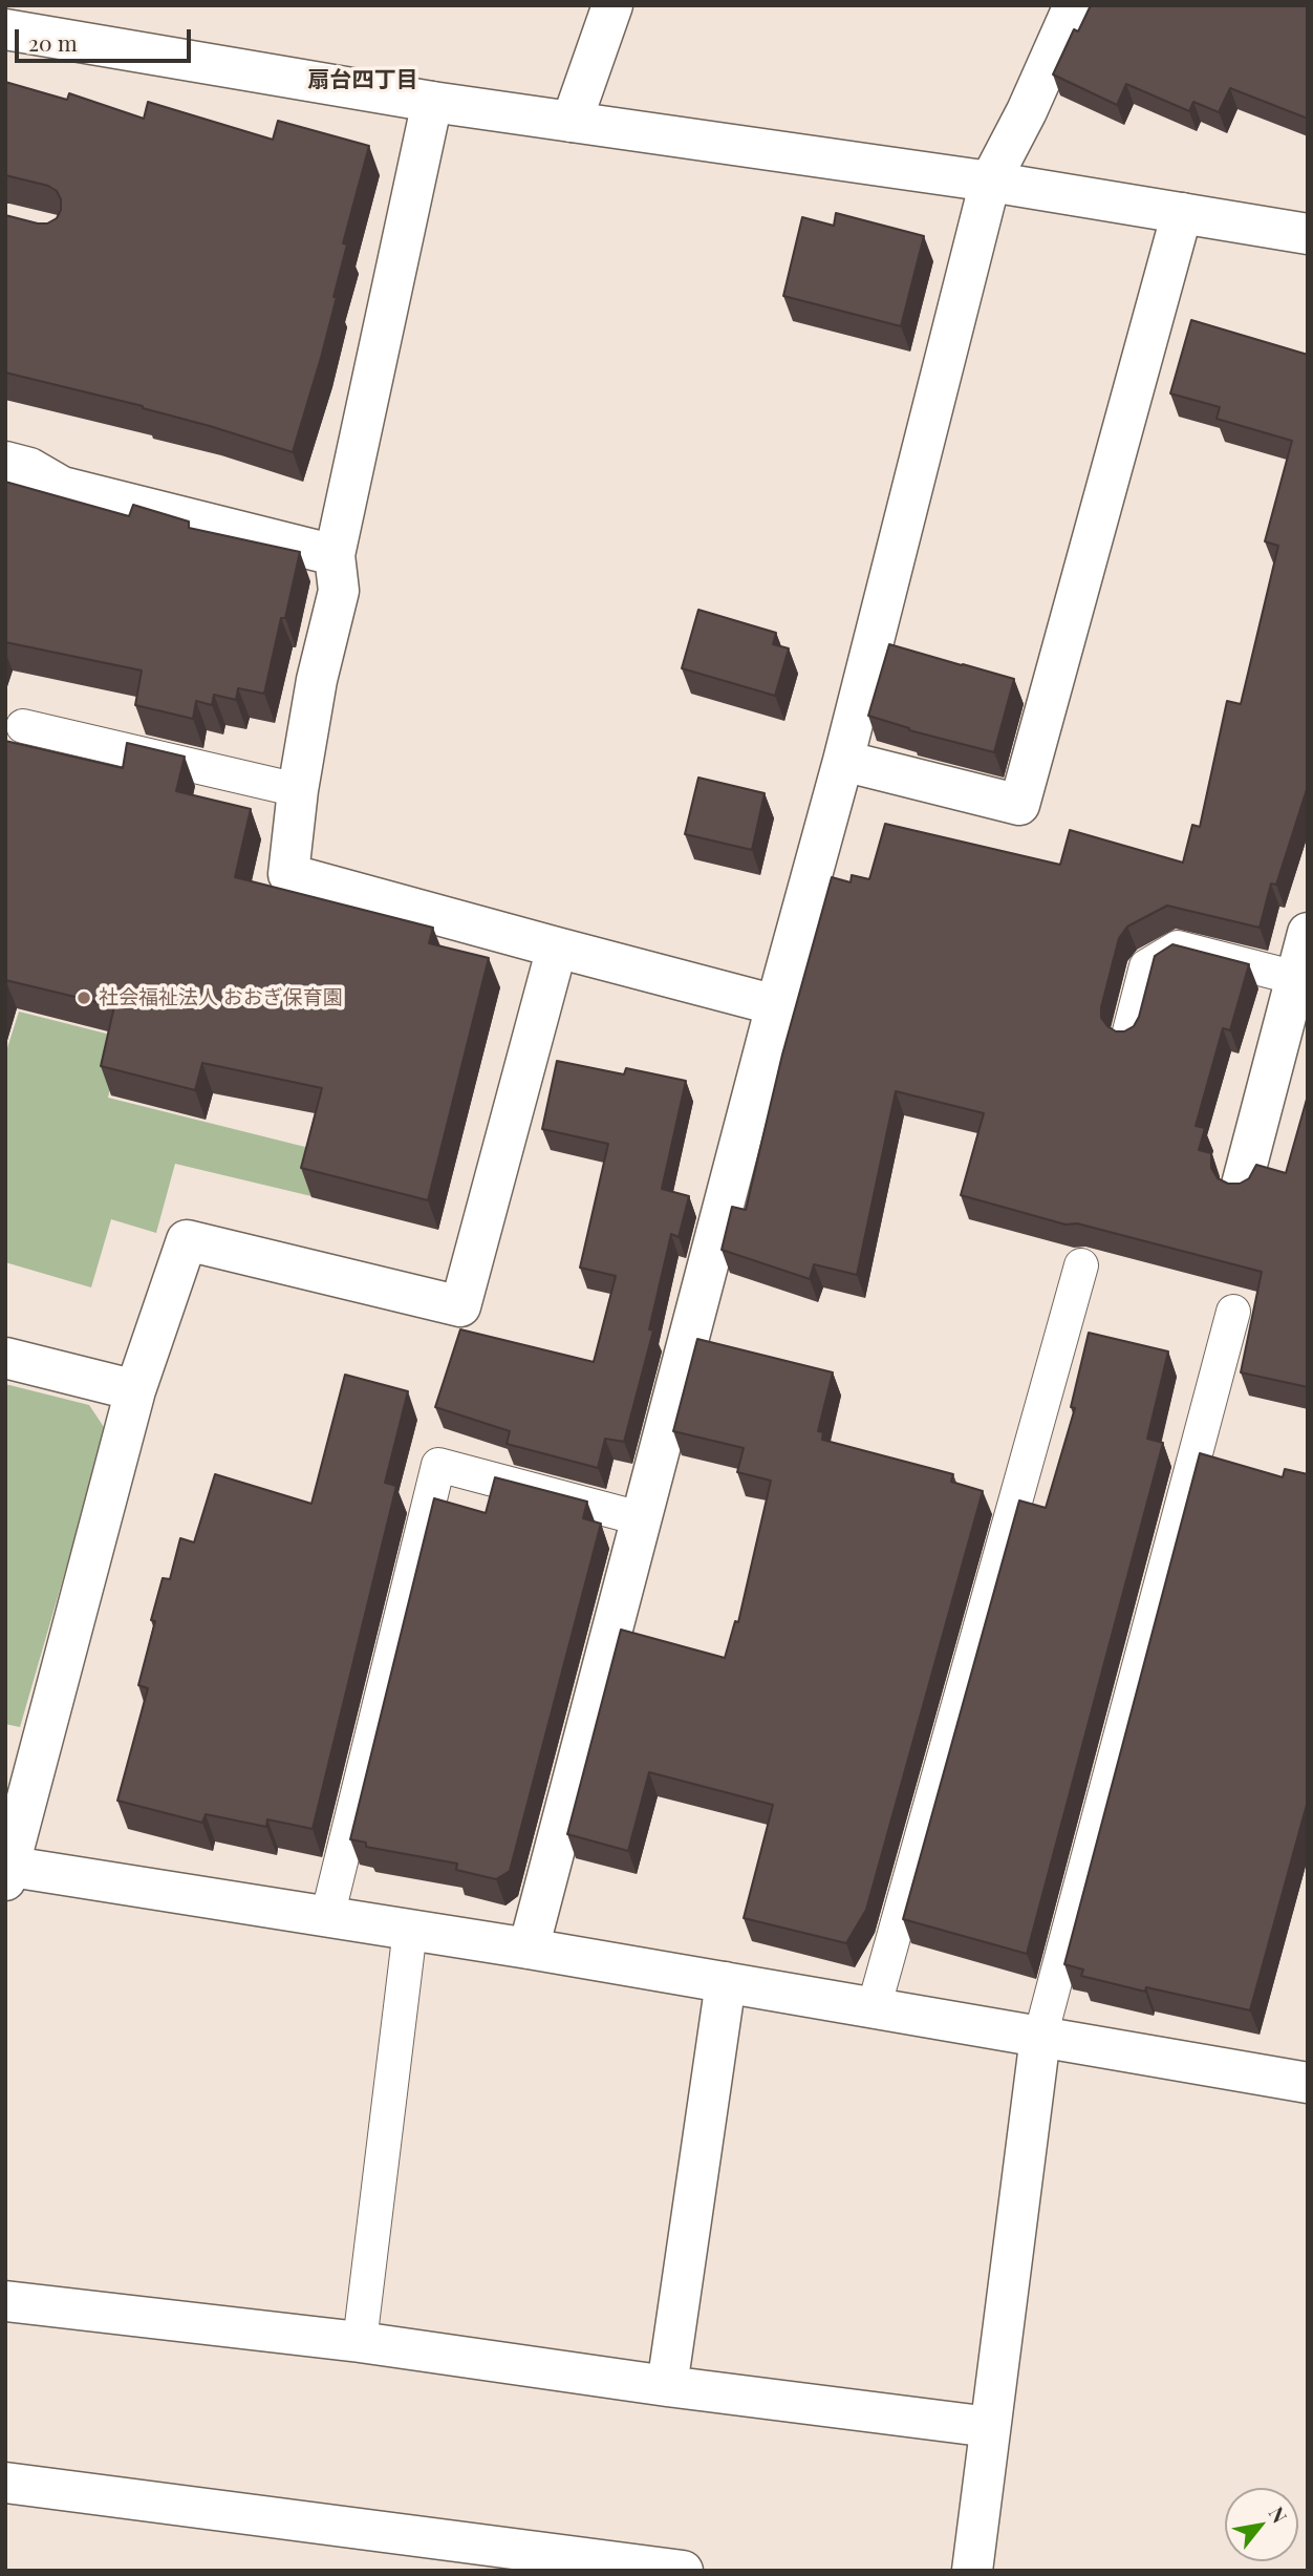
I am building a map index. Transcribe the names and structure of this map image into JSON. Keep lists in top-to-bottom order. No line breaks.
{"districts":["扇台四丁目"],"places":["社会福祉法人 おおぎ保育園"],"scale_bar":"20 m","north":"top right"}
